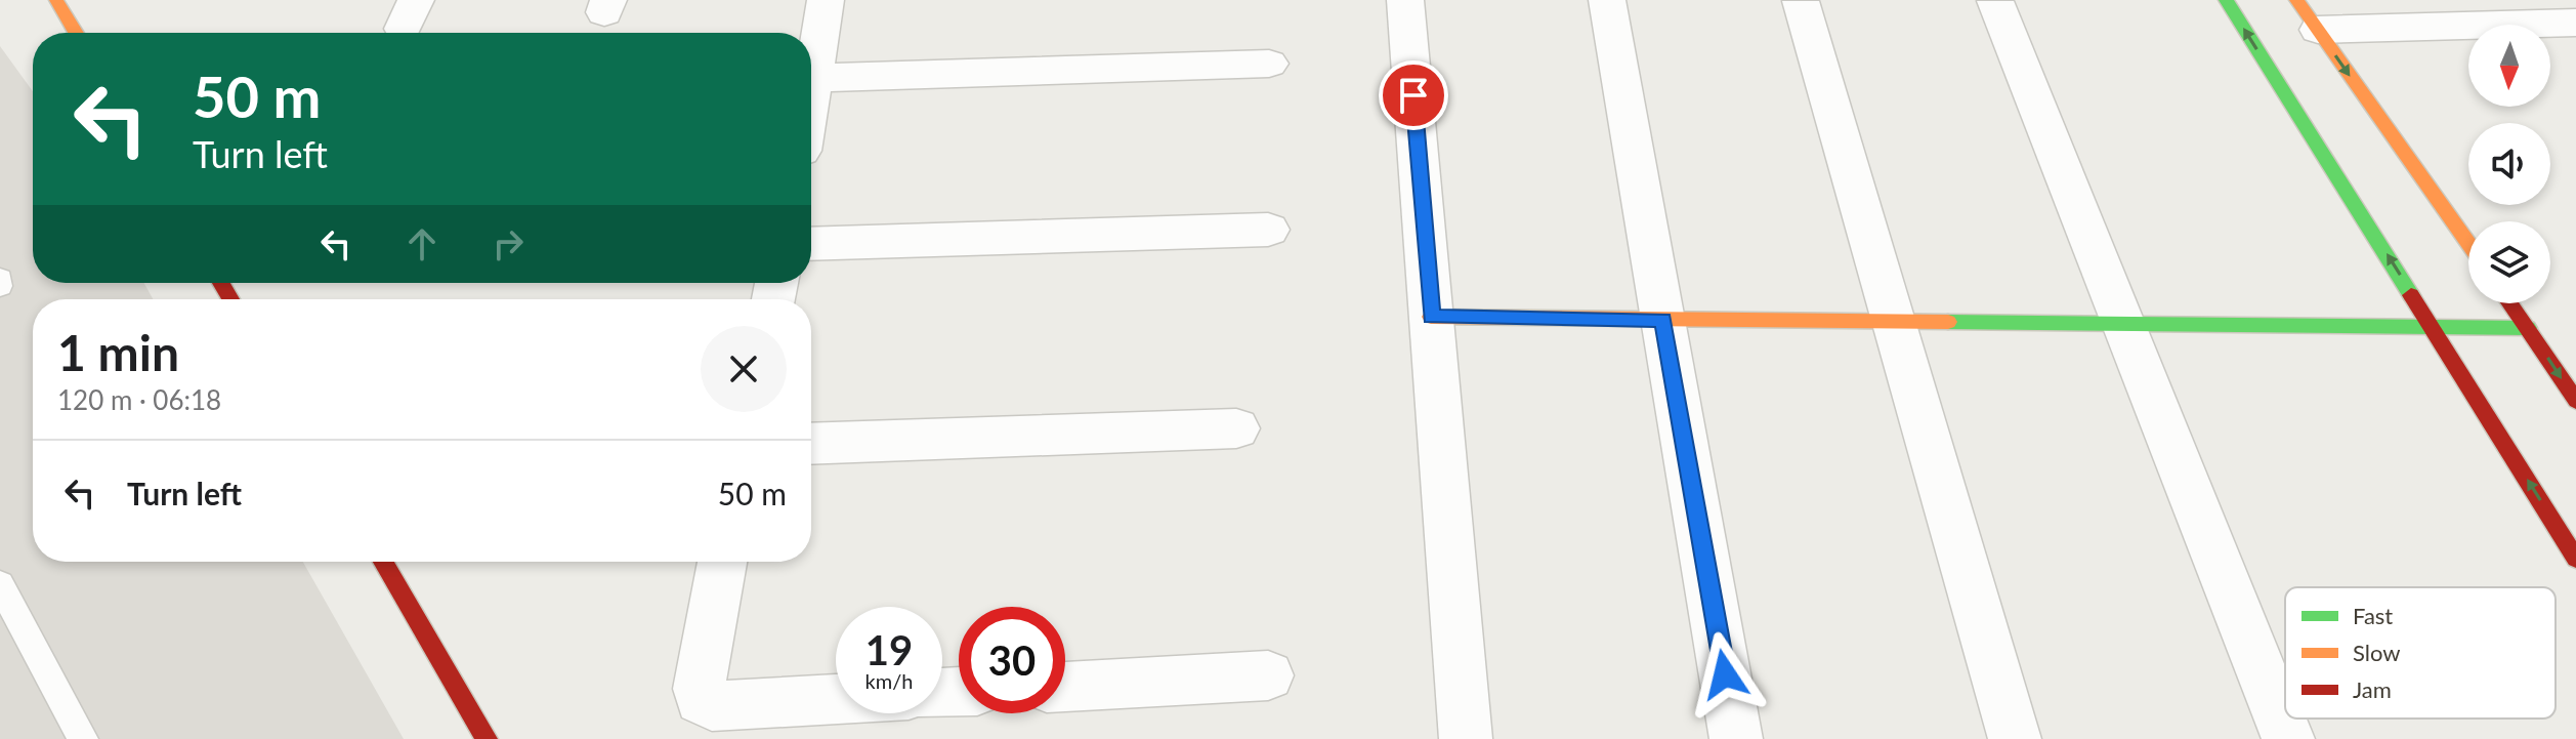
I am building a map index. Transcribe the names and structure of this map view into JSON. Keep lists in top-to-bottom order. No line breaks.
{"legend":["Fast","Slow","Jam"],"north":"bottom","page":{"turn":["50 m","Turn left"],"heading":["1 min","120 m · 06:18"],"list":[{"name":"Turn left","value":"50 m"}],"speed":"19 km/h","limit":"30"}}
